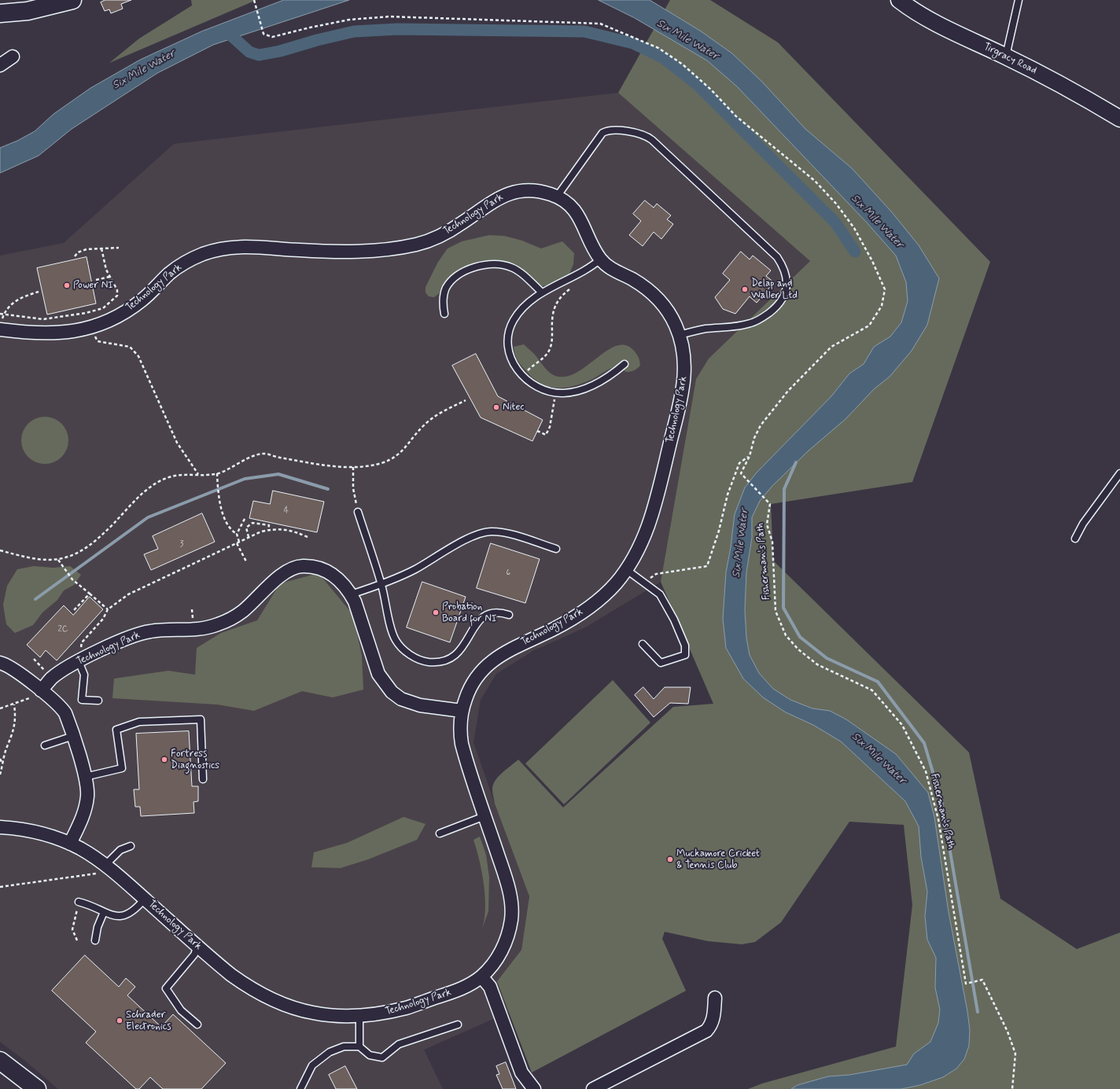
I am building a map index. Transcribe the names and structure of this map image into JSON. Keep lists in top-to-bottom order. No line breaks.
{"streets":{"street":["Tirgracy Road","Technology Park"],"path":["Fisherman's Path"]},"water":["Six Mile Water"],"places":["Power NI","Delap and Waller Ltd","Nitec","Probation Board for NI","Fortress Diagnostics","Muckamore Cricket & Tennis Club","Schrader Electronics"],"house_numbers":["4","3","6","2C"]}
